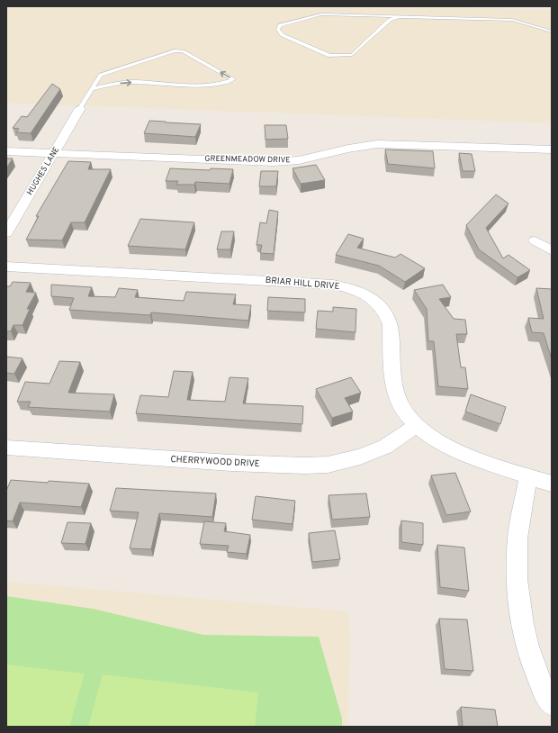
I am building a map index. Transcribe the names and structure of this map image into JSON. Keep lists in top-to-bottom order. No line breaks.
{"streets":{"street":["GREENMEADOW DRIVE","HUGHES LANE","BRIAR HILL DRIVE","CHERRYWOOD DRIVE"]},"crossings":[["GREENMEADOW DRIVE","HUGHES LANE"],["BRIAR HILL DRIVE","CHERRYWOOD DRIVE"]]}
